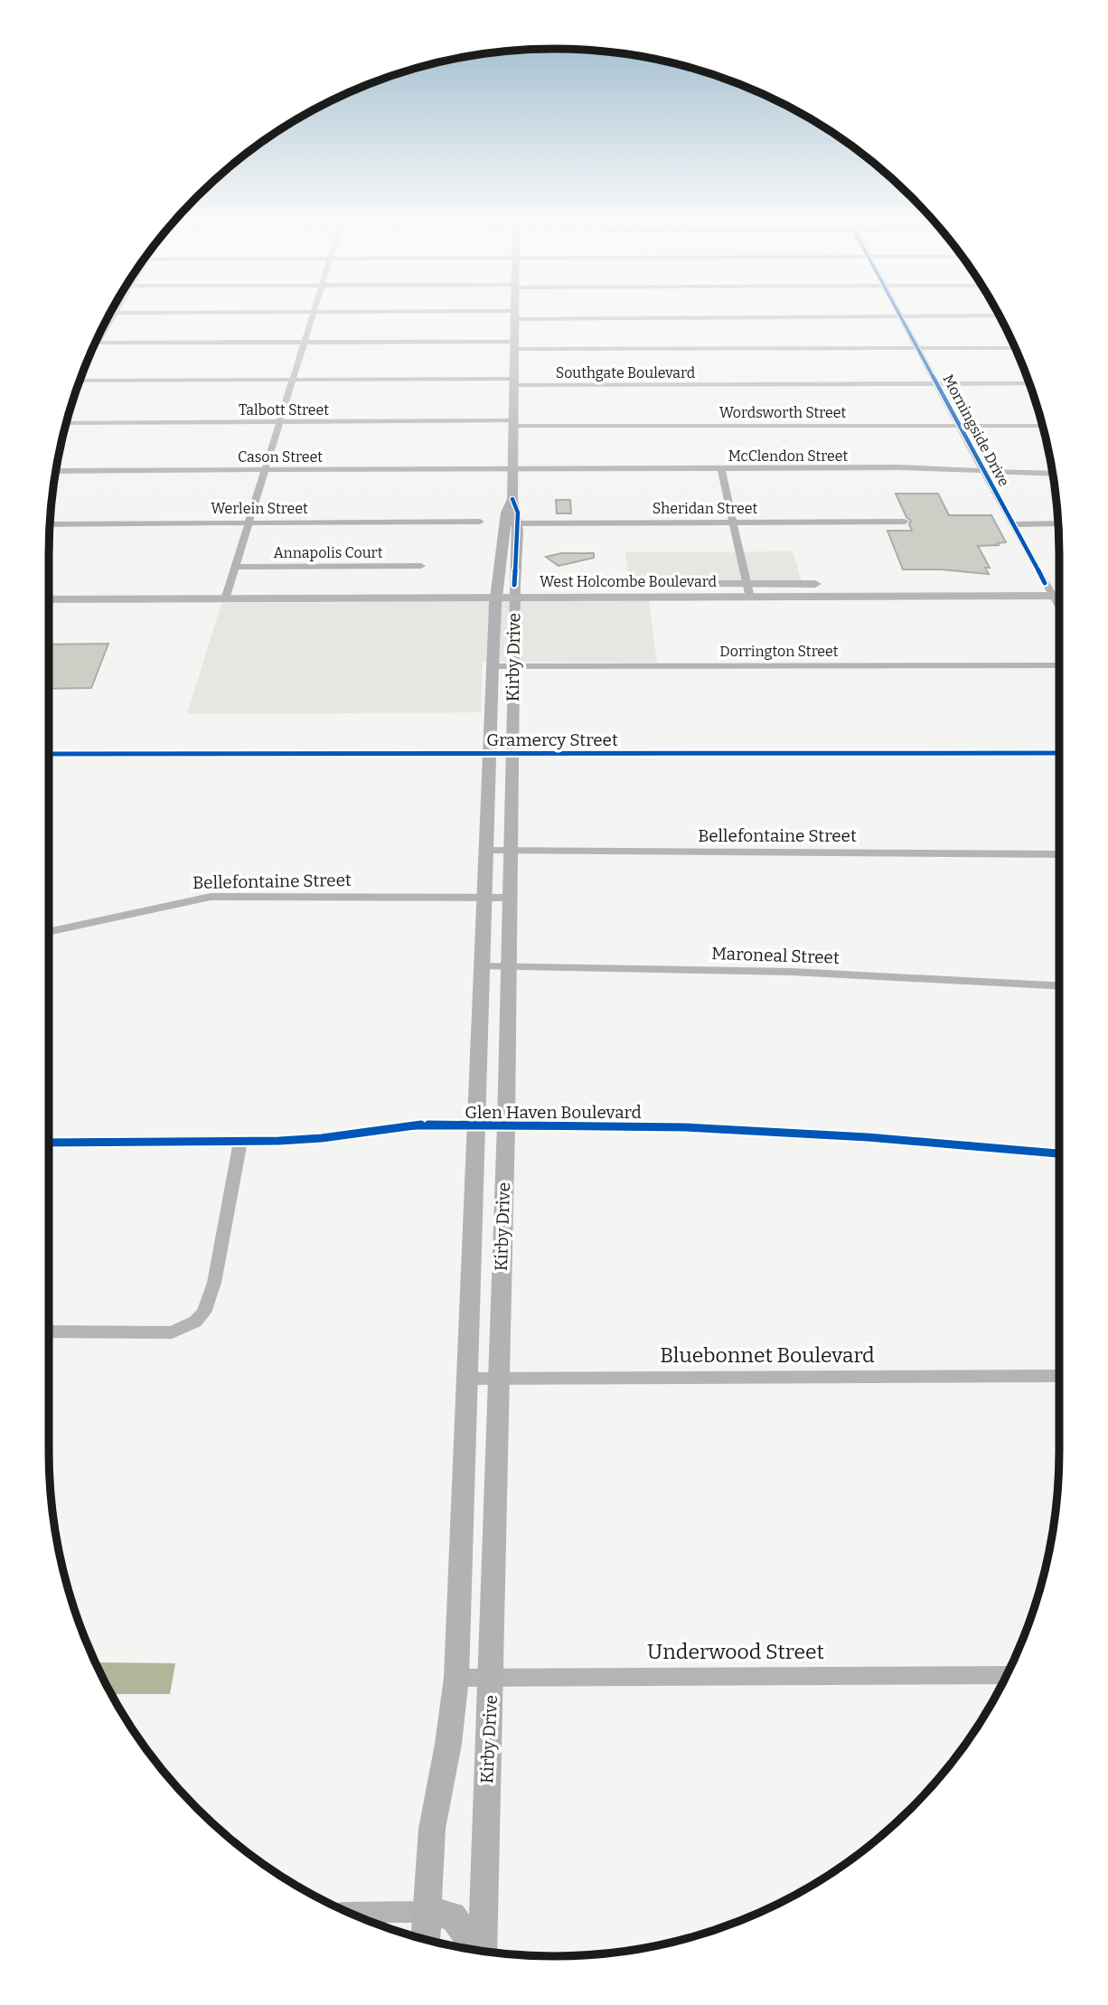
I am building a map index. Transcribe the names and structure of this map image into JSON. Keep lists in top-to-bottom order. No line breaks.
{"streets":{"main road":["West Holcombe Boulevard","Kirby Drive"],"street":["Southgate Boulevard","Talbott Street","Wordsworth Street","Morningside Drive","McClendon Street","Cason Street","Werlein Street","Sheridan Street","Annapolis Court","Dorrington Street","Gramercy Street","Bellefontaine Street","Maroneal Street","Glen Haven Boulevard","Bluebonnet Boulevard","Underwood Street"]},"crossings":[["Southgate Boulevard","Morningside Drive"],["Southgate Boulevard","Kirby Drive"],["Talbott Street","Wordsworth Street"],["Talbott Street","Kirby Drive"],["Wordsworth Street","Morningside Drive"],["Wordsworth Street","Kirby Drive"],["Morningside Drive","McClendon Street"],["Morningside Drive","West Holcombe Boulevard"],["McClendon Street","Cason Street"],["McClendon Street","Kirby Drive"],["Cason Street","Kirby Drive"],["Sheridan Street","Kirby Drive"],["West Holcombe Boulevard","Kirby Drive"],["Dorrington Street","Kirby Drive"],["Kirby Drive","Gramercy Street"],["Kirby Drive","Bellefontaine Street"],["Kirby Drive","Maroneal Street"],["Kirby Drive","Glen Haven Boulevard"],["Kirby Drive","Bluebonnet Boulevard"],["Kirby Drive","Underwood Street"]]}
